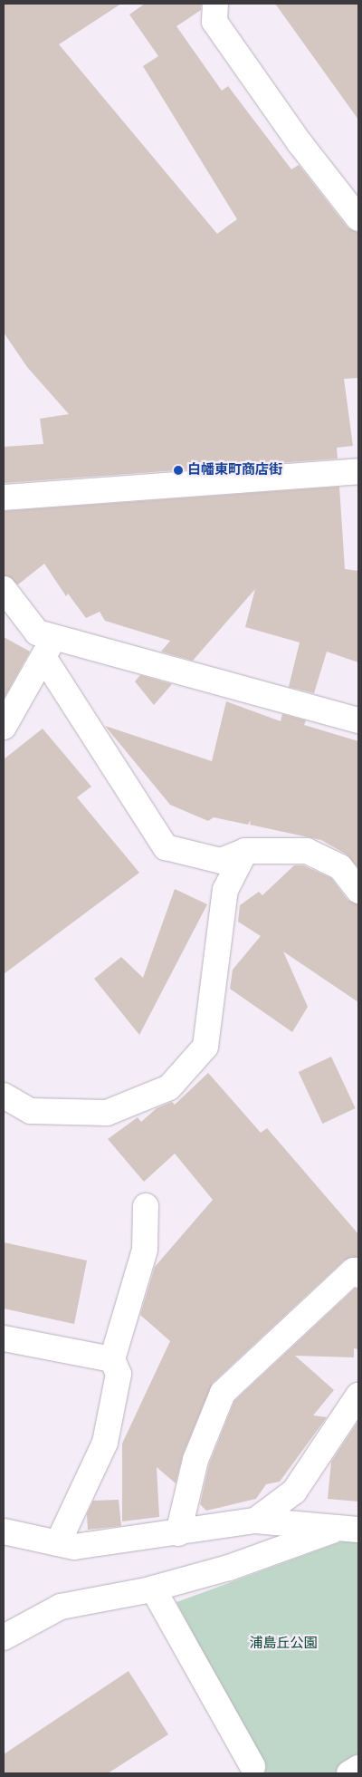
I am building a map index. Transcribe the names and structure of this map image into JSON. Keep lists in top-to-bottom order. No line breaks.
{"parks":["浦島丘公園"],"places":["白幡東町商店街"]}
